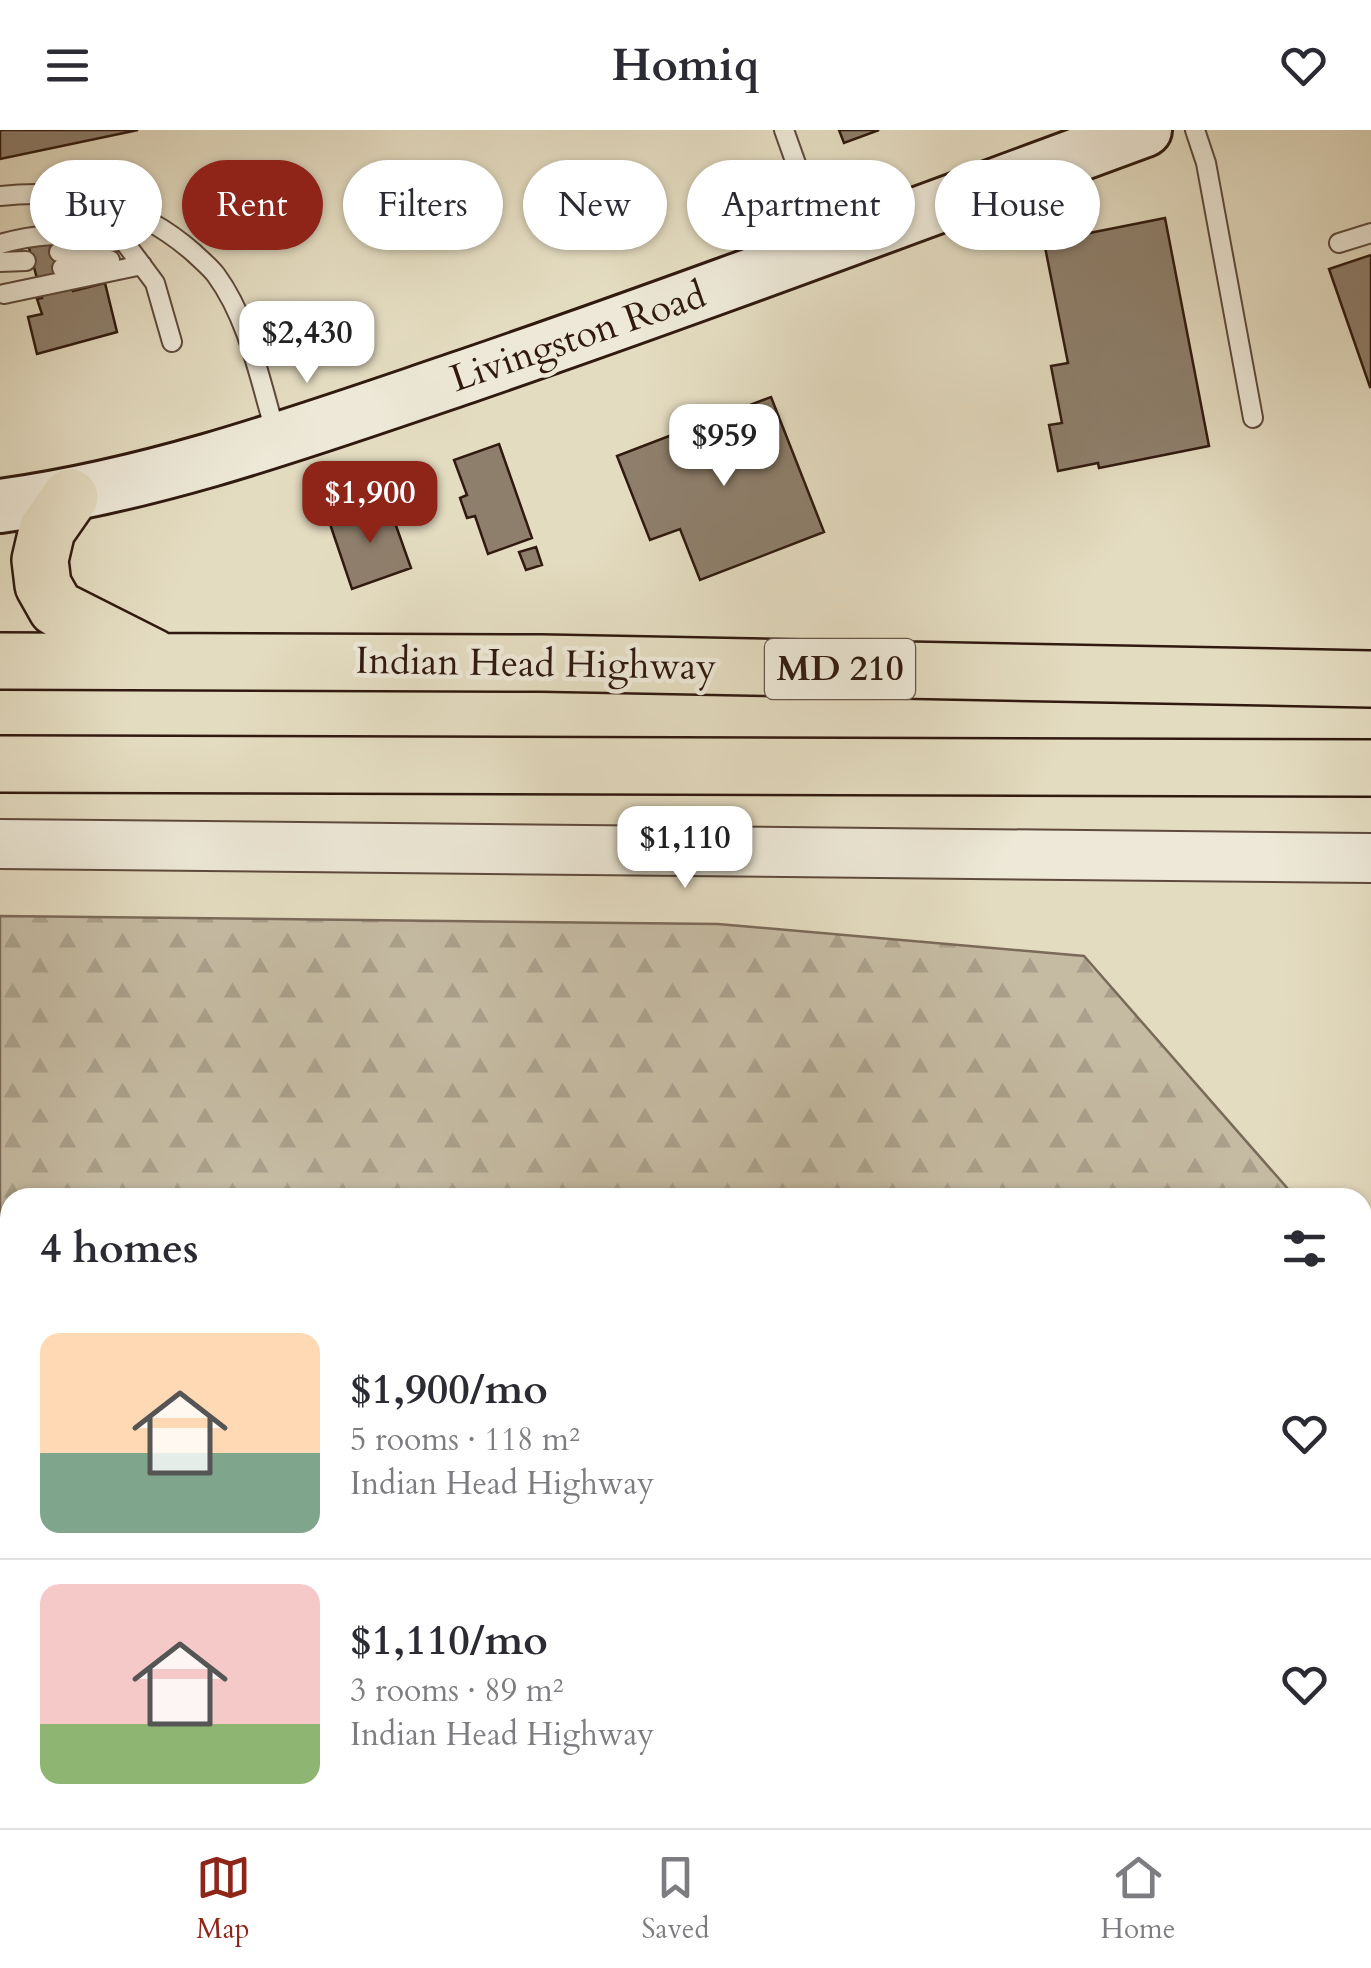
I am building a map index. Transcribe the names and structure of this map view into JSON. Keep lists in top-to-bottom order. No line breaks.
{"streets":{"highway":["Indian Head Highway","MD 210"],"main road":["Livingston Road"]},"page":{"header":"Homiq","chip":["Buy","Rent","Filters","New","Apartment","House"],"price":["$2,430","$959","$1,900","$1,110"],"heading":"4 homes","list":[{"name":"$1,900/mo","note":"5 rooms · 118 m² · Indian Head Highway"},{"name":"$1,110/mo","note":"3 rooms · 89 m² · Indian Head Highway"}],"tabs":["Map","Saved","Home"]}}
